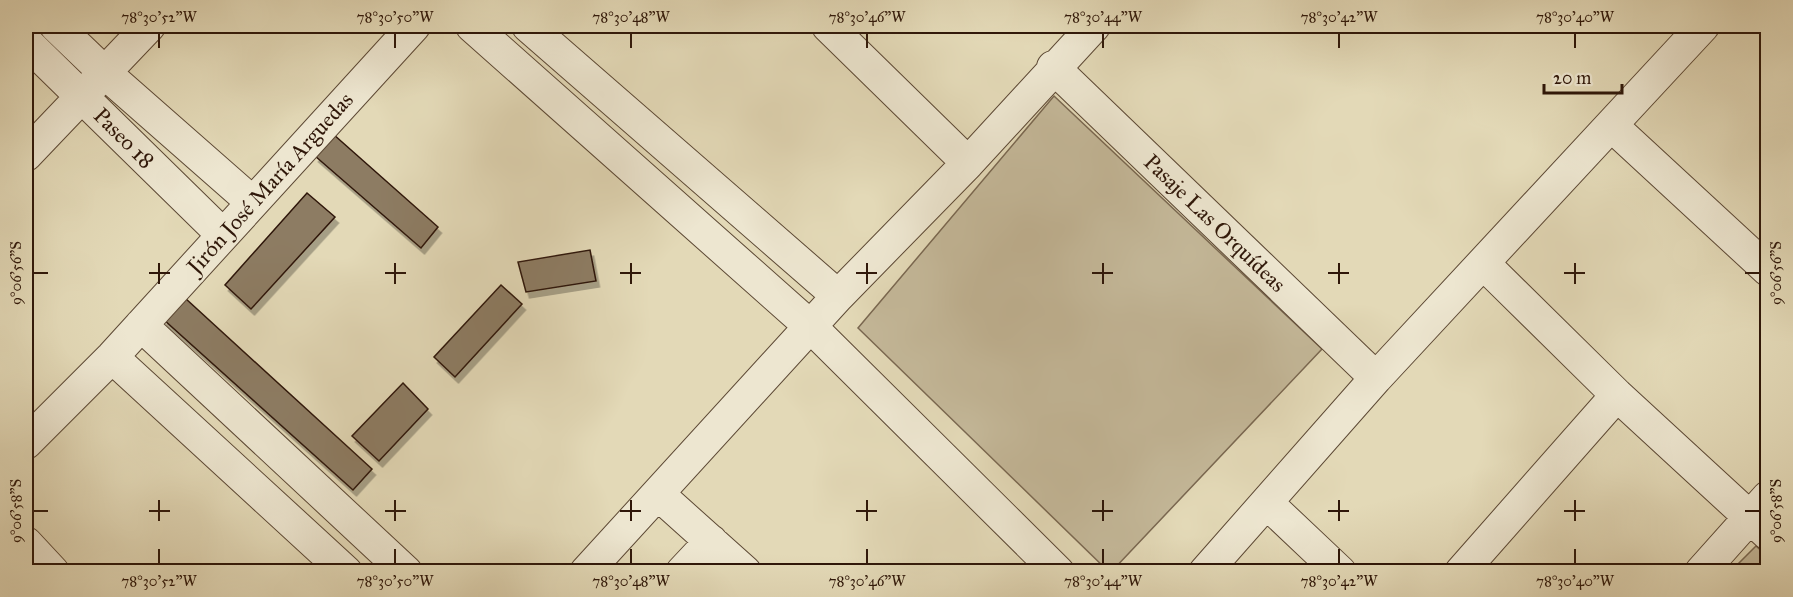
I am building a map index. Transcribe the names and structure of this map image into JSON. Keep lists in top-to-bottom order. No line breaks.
{"streets":{"street":["Paseo 18","Jirón José María Arguedas","Pasaje Las Orquídeas"]},"crossings":[["Paseo 18","Jirón José María Arguedas"]],"scale_bar":"20 m","coordinates":["78°30'52\"W","78°30'50\"W","78°30'48\"W","78°30'46\"W","78°30'44\"W","78°30'42\"W","78°30'40\"W","9°06'56\"S","9°06'58\"S"]}
